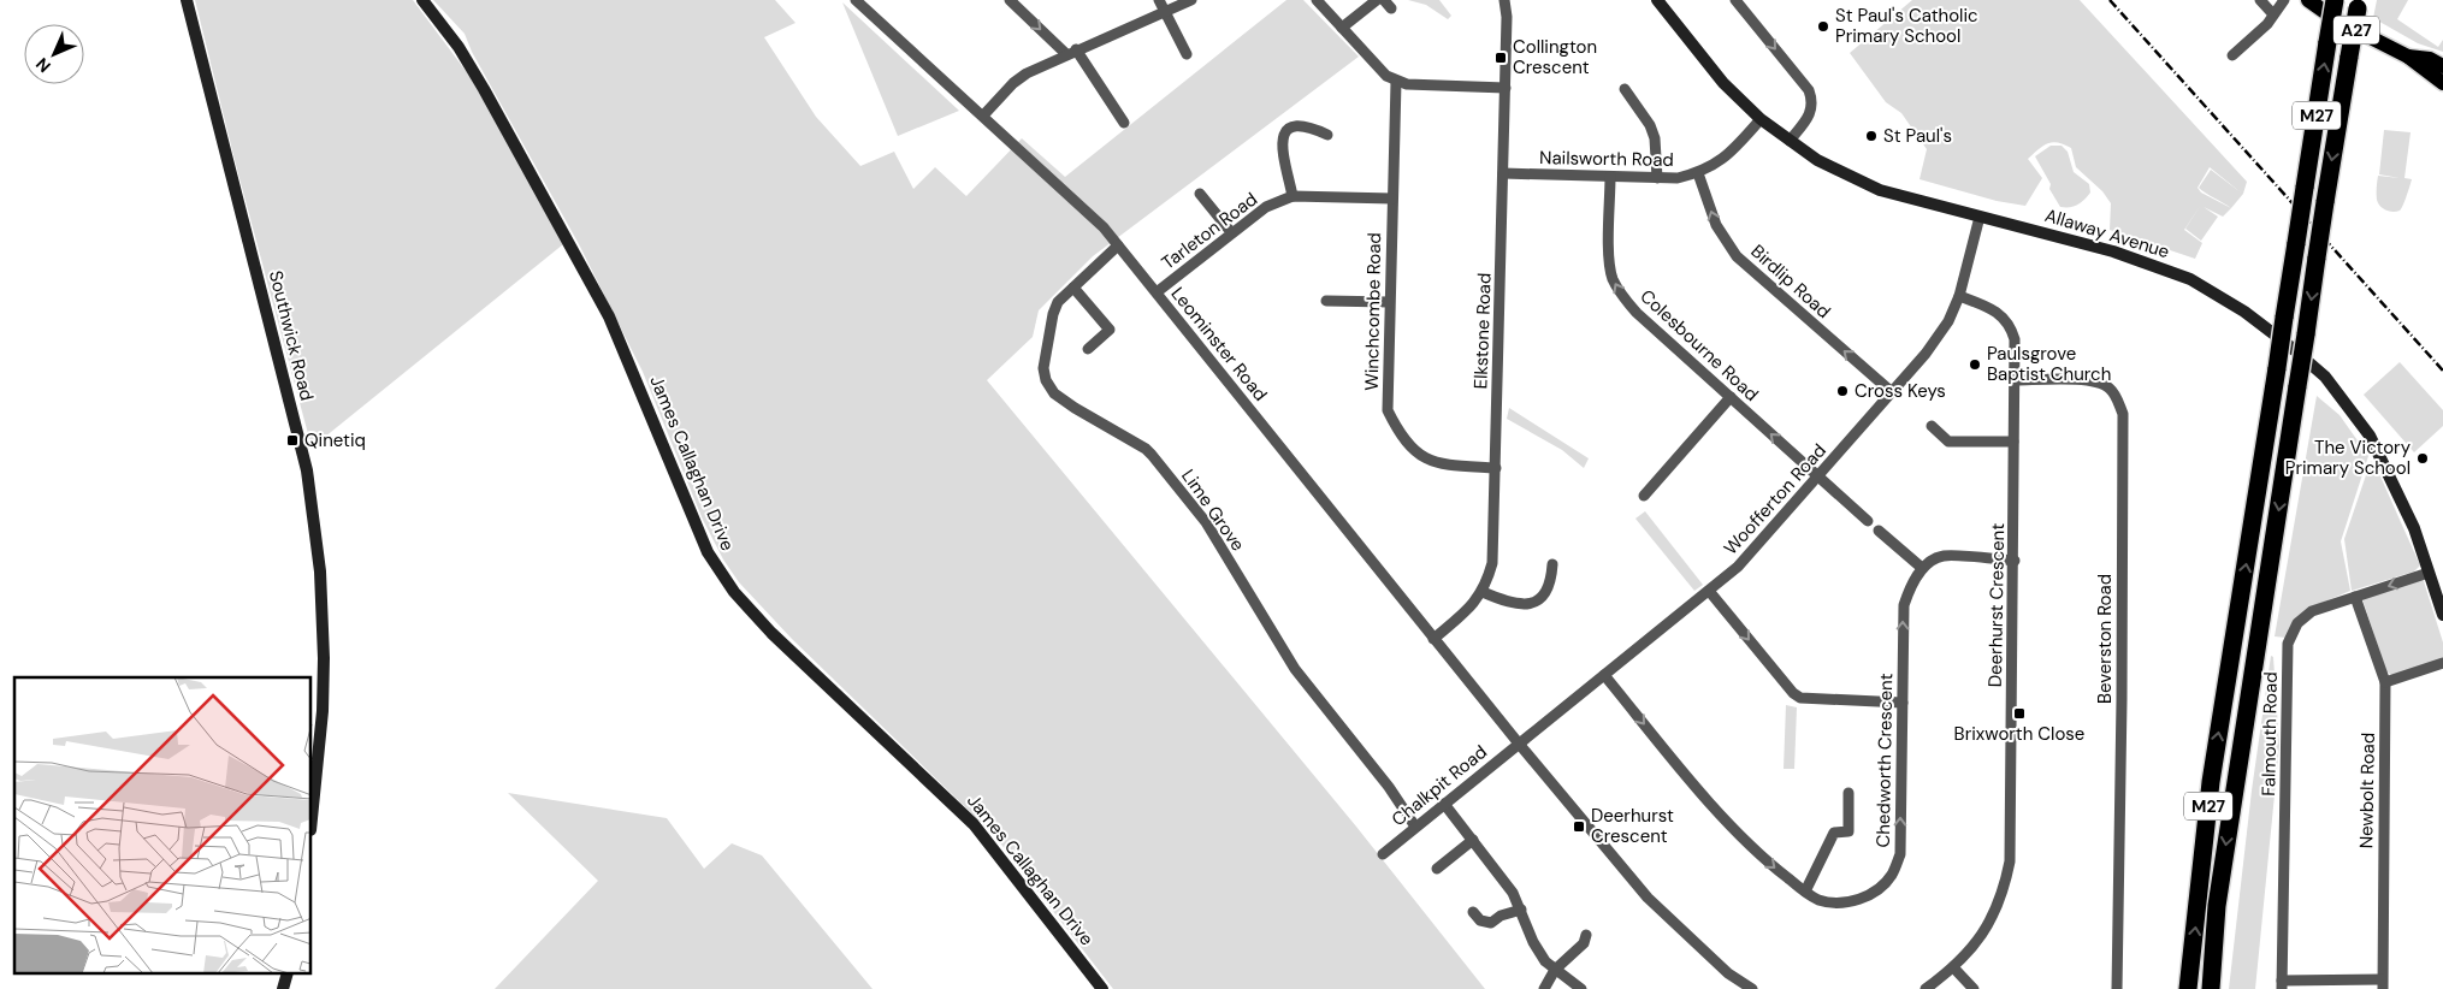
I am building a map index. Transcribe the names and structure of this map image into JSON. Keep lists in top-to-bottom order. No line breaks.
{"streets":{"highway":["M27"],"main road":["A27"],"street":["Nailsworth Road","Tarleton Road","Allaway Avenue","Birdlip Road","Winchcombe Road","Elkstone Road","Southwick Road","Leominster Road","Colesbourne Road","James Callaghan Drive","Woofferton Road","Lime Grove","Deerhurst Crescent","Beverston Road","Falmouth Road","Chedworth Crescent","Chalkpit Road","Newbolt Road"]},"crossings":[["Nailsworth Road","Allaway Avenue"],["Nailsworth Road","Birdlip Road"],["Nailsworth Road","Elkstone Road"],["Nailsworth Road","Colesbourne Road"],["Tarleton Road","Winchcombe Road"],["Tarleton Road","Leominster Road"],["Allaway Avenue","Woofferton Road"],["Allaway Avenue","Falmouth Road"],["Birdlip Road","Woofferton Road"],["Winchcombe Road","Elkstone Road"],["Elkstone Road","Leominster Road"],["Leominster Road","Woofferton Road"],["Leominster Road","Lime Grove"],["Leominster Road","Chalkpit Road"],["Colesbourne Road","Woofferton Road"],["Woofferton Road","Deerhurst Crescent"],["Woofferton Road","Chedworth Crescent"],["Woofferton Road","Chalkpit Road"],["Lime Grove","Chalkpit Road"],["Deerhurst Crescent","Beverston Road"],["Falmouth Road","Newbolt Road"]],"one_way":["Birdlip Road","Colesbourne Road"],"places":{"other":["St Paul's Catholic Primary School","St Paul's","Paulsgrove Baptist Church","Cross Keys","The Victory Primary School"],"transit":["Collington Crescent","Qinetiq","Brixworth Close","Deerhurst Crescent"]},"north":"bottom left"}
